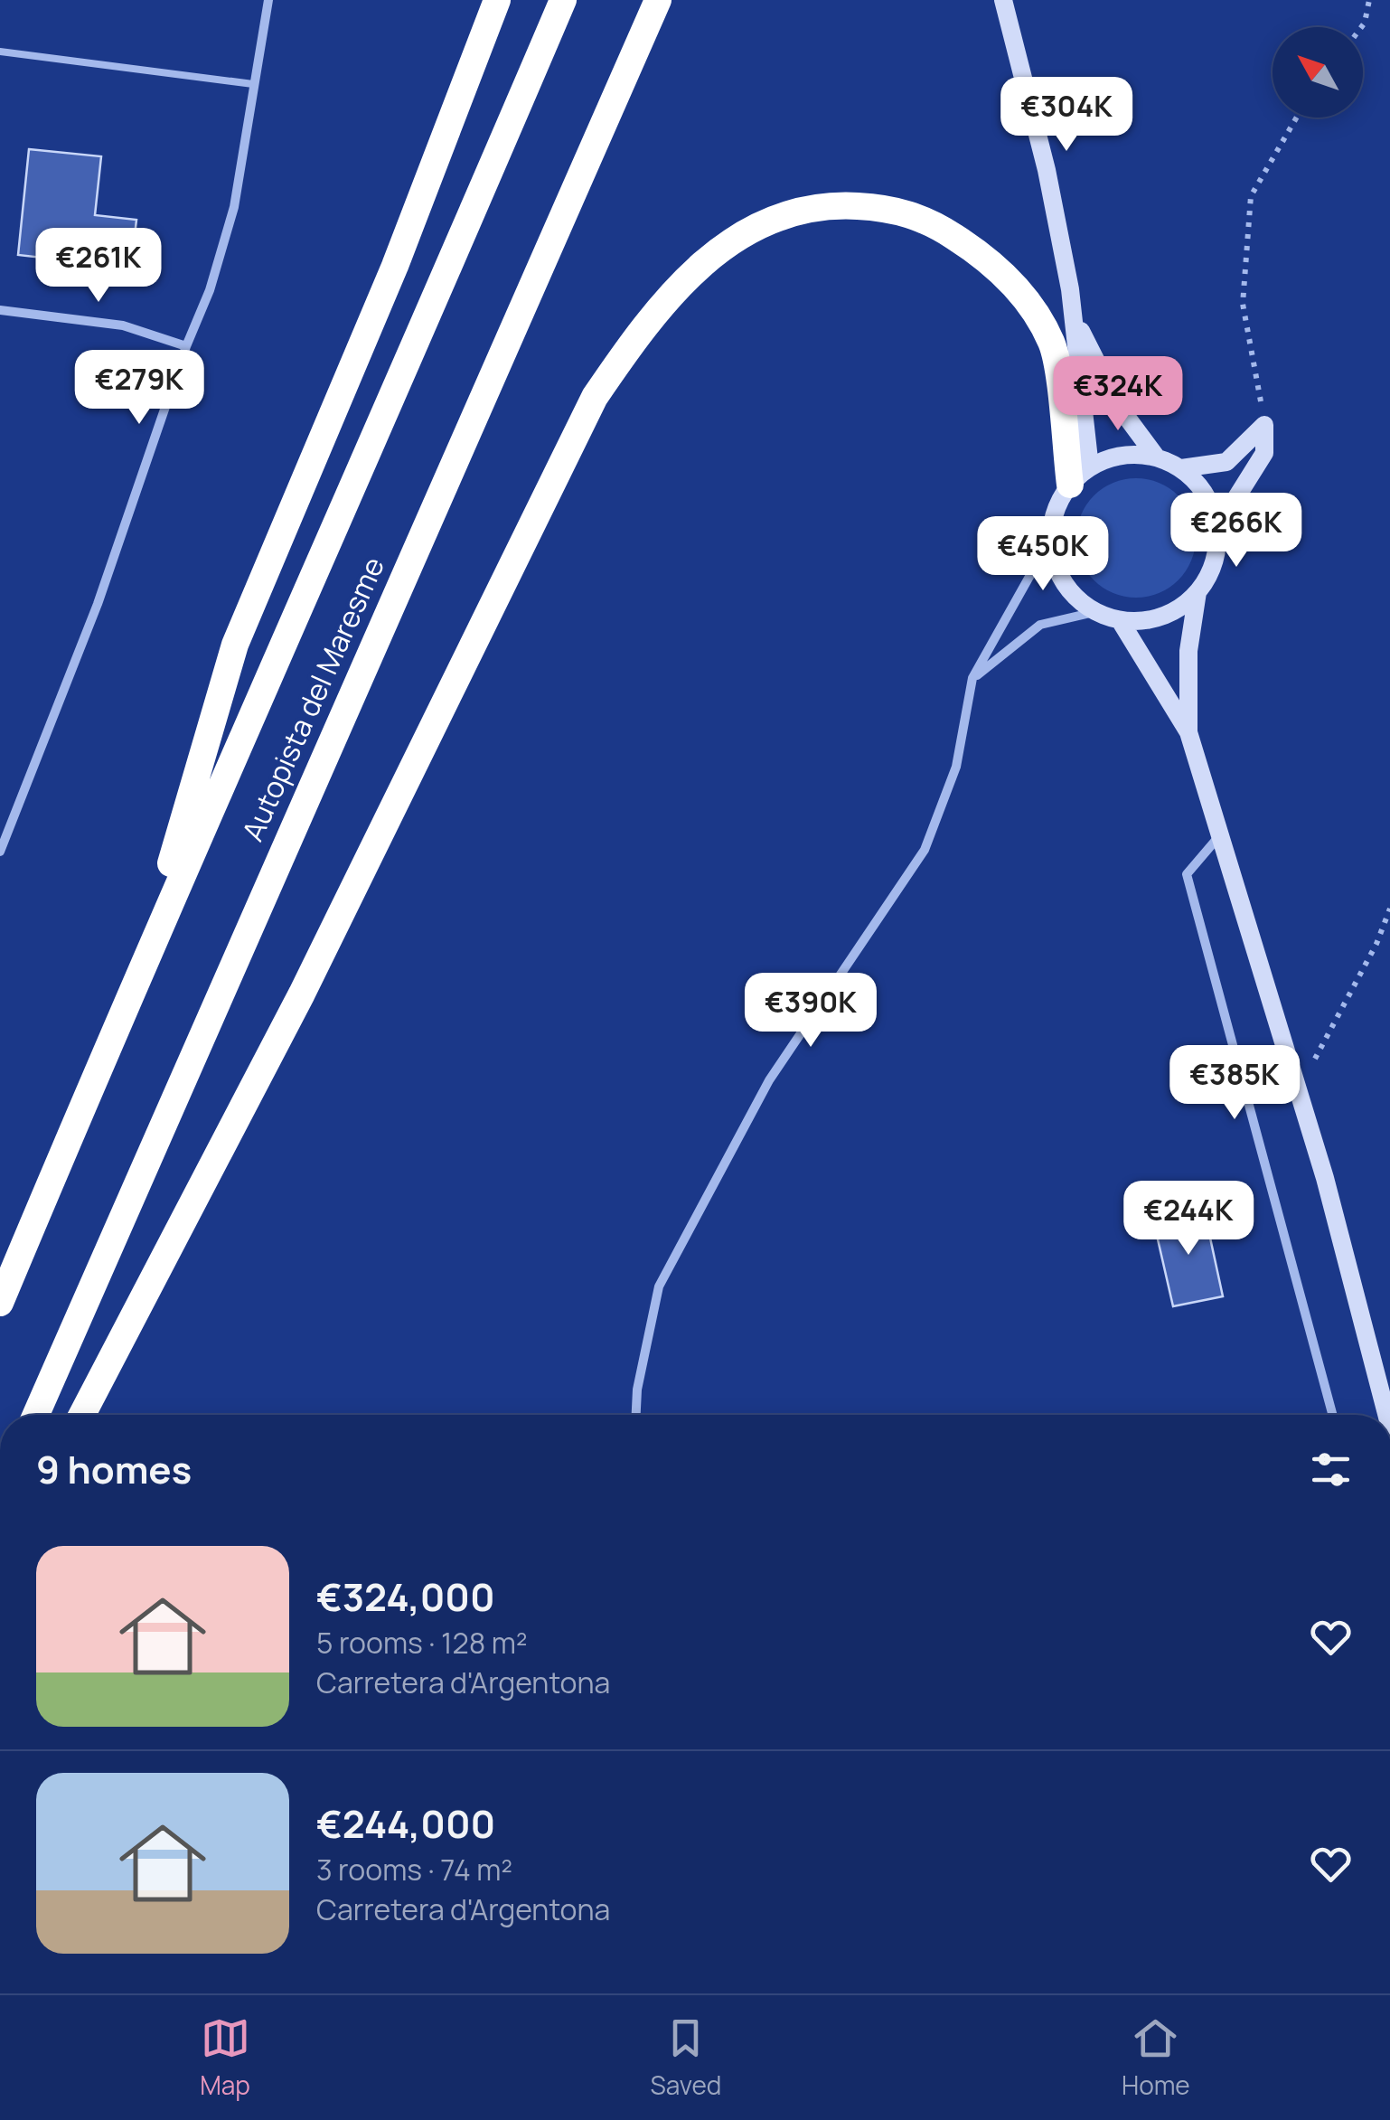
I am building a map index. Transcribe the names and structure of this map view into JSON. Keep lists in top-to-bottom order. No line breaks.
{"streets":{"highway":["Autopista del Maresme"]},"north":"top left","page":{"price":["€304K","€261K","€279K","€324K","€266K","€450K","€390K","€385K","€244K"],"heading":"9 homes","list":[{"name":"€324,000","note":"5 rooms · 128 m² · Carretera d'Argentona"},{"name":"€244,000","note":"3 rooms · 74 m² · Carretera d'Argentona"}],"tabs":["Map","Saved","Home"]}}
